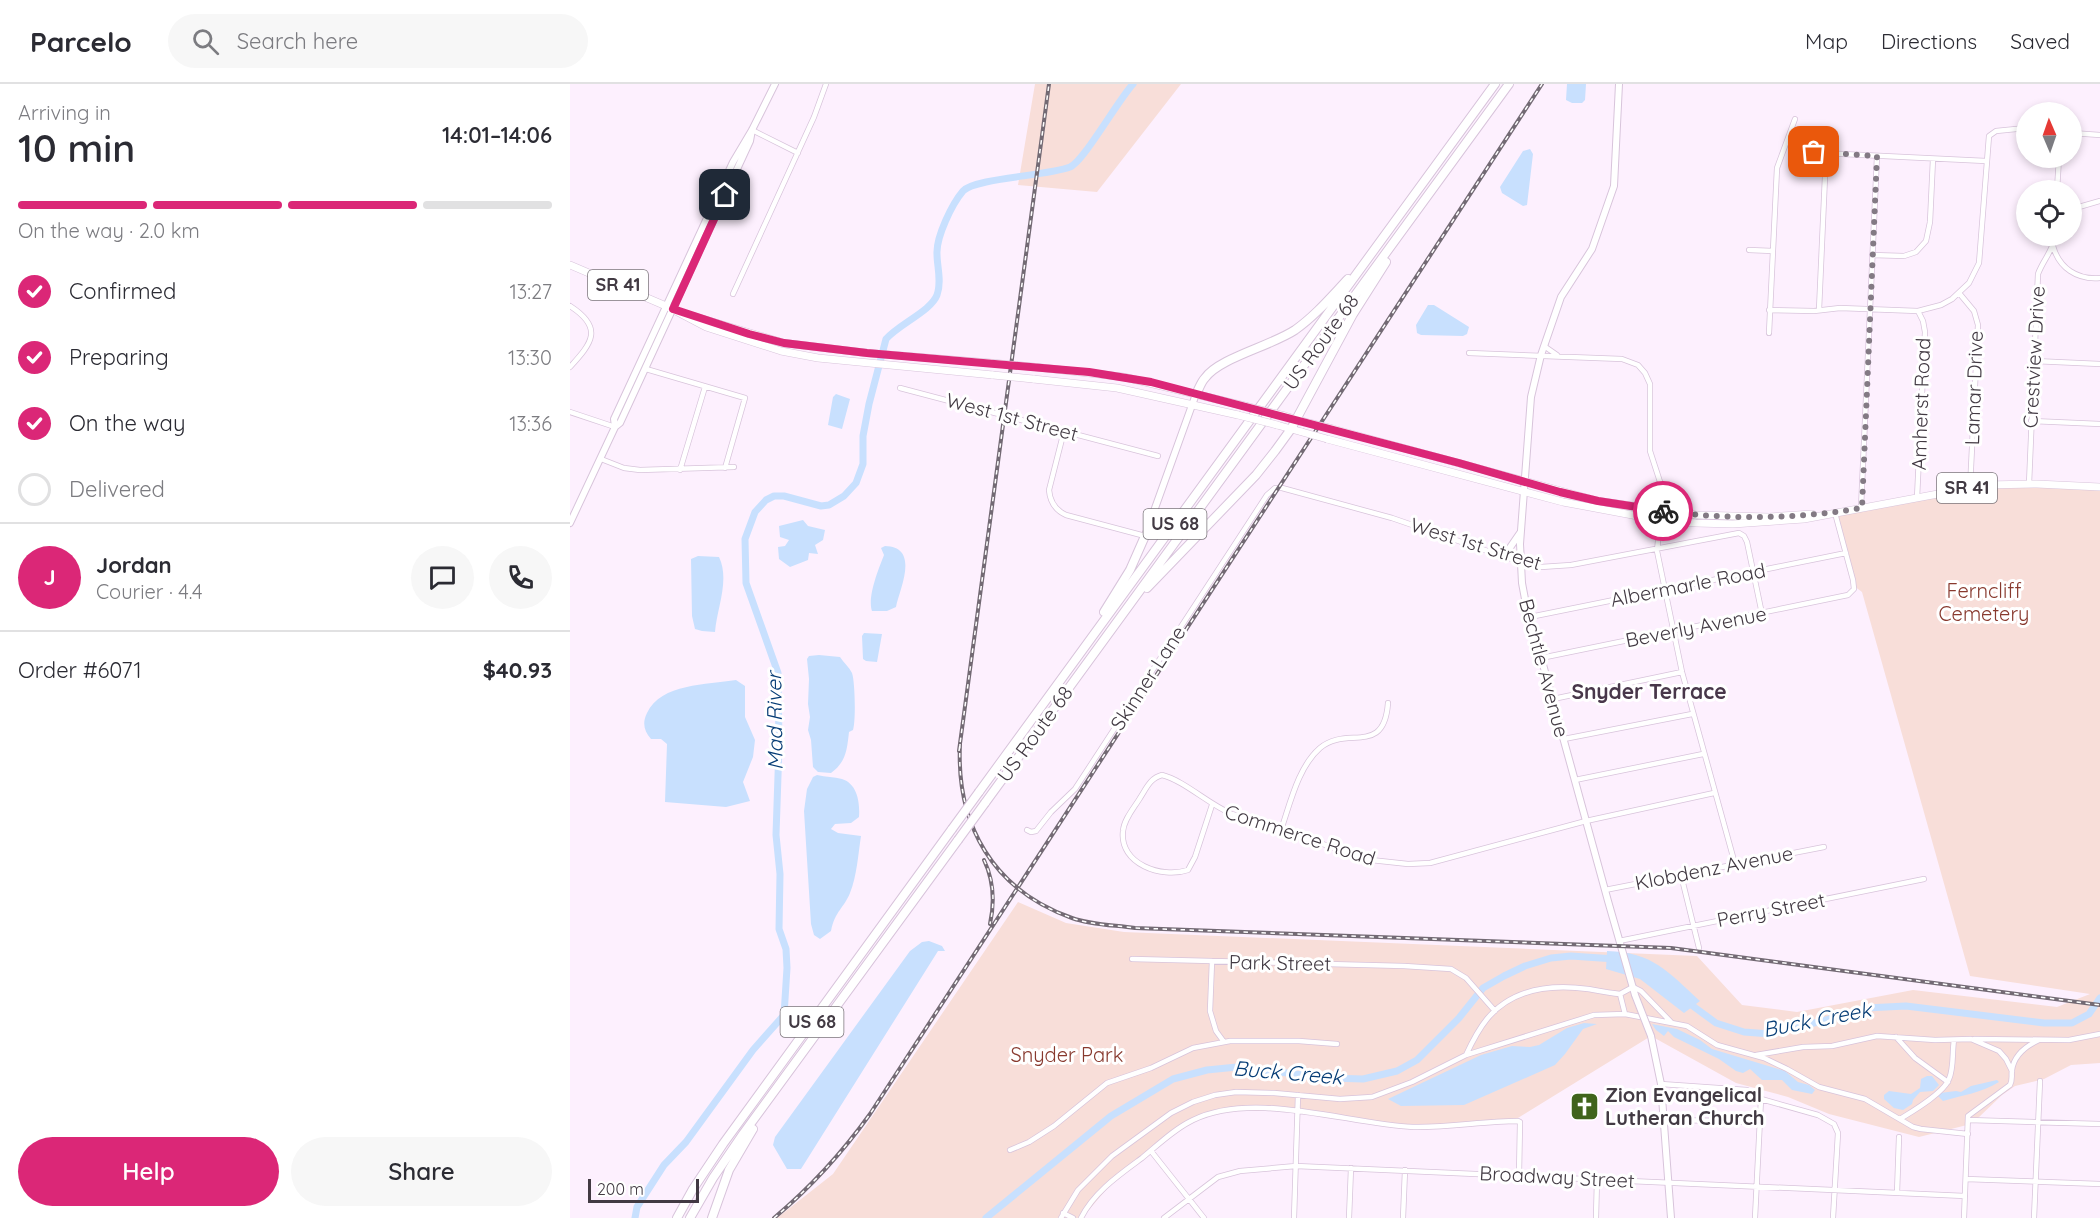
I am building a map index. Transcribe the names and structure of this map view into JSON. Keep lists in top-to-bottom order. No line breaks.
{"streets":{"highway":["US Route 68","US 68"],"main road":["SR 41","West 1st Street"],"street":["Crestview Drive","Lamar Drive","Amherst Road","Albermarle Road","Beverly Avenue","Bechtle Avenue","Skinner Lane","Commerce Road","Klobdenz Avenue","Perry Street","Park Street","Broadway Street"]},"crossings":[["US Route 68","US 68"],["Crestview Drive","West 1st Street"],["Lamar Drive","West 1st Street"],["Amherst Road","West 1st Street"],["West 1st Street","Albermarle Road"],["West 1st Street","Bechtle Avenue"],["West 1st Street","Skinner Lane"],["Albermarle Road","Beverly Avenue"],["Albermarle Road","Bechtle Avenue"],["Beverly Avenue","Bechtle Avenue"],["Bechtle Avenue","Commerce Road"],["Bechtle Avenue","Klobdenz Avenue"],["Bechtle Avenue","Perry Street"],["Bechtle Avenue","Broadway Street"]],"districts":["Snyder Terrace"],"water":["Mad River","Buck Creek"],"parks":["Ferncliff Cemetery","Snyder Park"],"places":{"church":["Zion Evangelical Lutheran Church"]},"scale_bar":"200 m","north":"top","page":{"header":"Parcelo","search":"Search here","nav":["Map","Directions","Saved"],"heading":["10 min","Arriving in","14:01–14:06"],"panel":["Jordan","Courier · 4.4","Order #6071","$40.93"],"bar":"On the way · 2.0 km","list":[["Confirmed","13:27"],["Preparing","13:30"],["On the way","13:36"],"Delivered"],"round":"J","buttons":["Help","Share"],"scale":"200 m"}}
